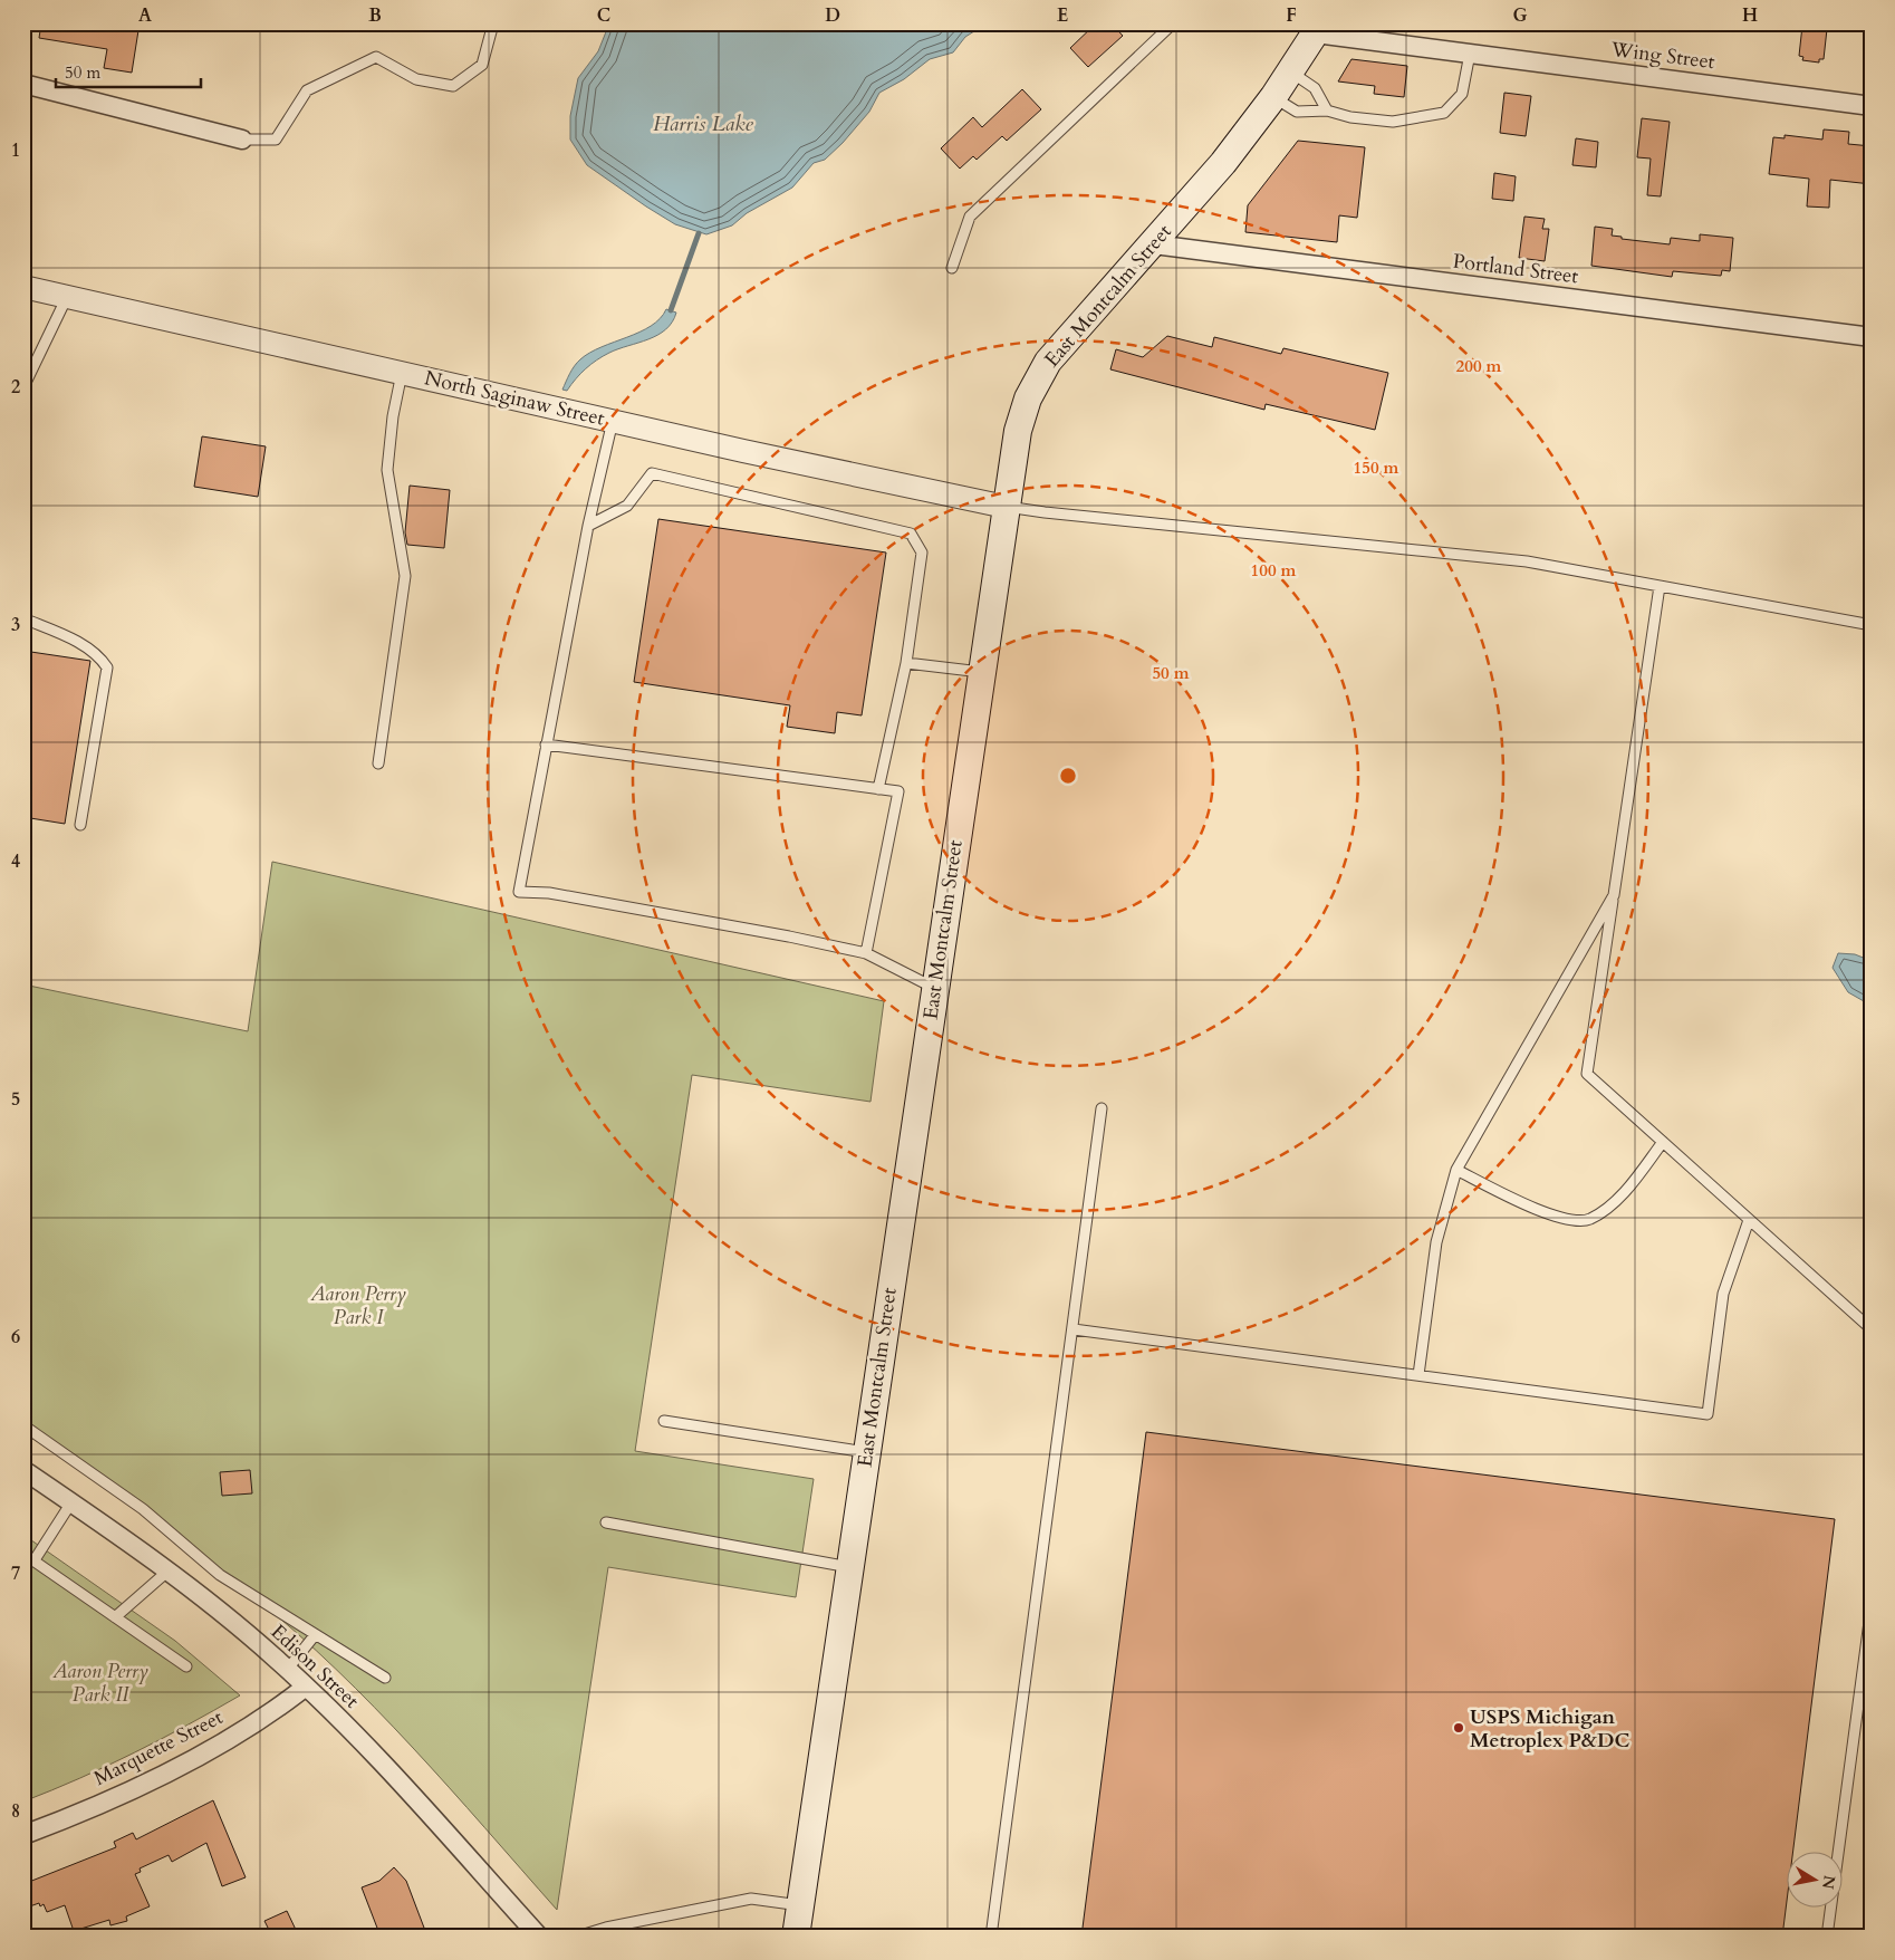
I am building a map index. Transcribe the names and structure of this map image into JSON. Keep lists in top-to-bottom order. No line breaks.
{"streets":{"main road":["East Montcalm Street"],"street":["Wing Street","Portland Street","North Saginaw Street","Edison Street","Marquette Street"]},"crossings":[["Wing Street","East Montcalm Street"],["Portland Street","East Montcalm Street"],["East Montcalm Street","North Saginaw Street"],["Edison Street","Marquette Street"]],"water":["Harris Lake"],"parks":["Aaron Perry Park I","Aaron Perry Park II"],"places":["USPS Michigan Metroplex P&DC"],"scale_bar":"50 m","north":"right","grid":{"columns":["A","B","C","D","E","F","G","H"],"rows":["1","2","3","4","5","6","7","8"]},"rings":["200 m","150 m","100 m","50 m"]}
